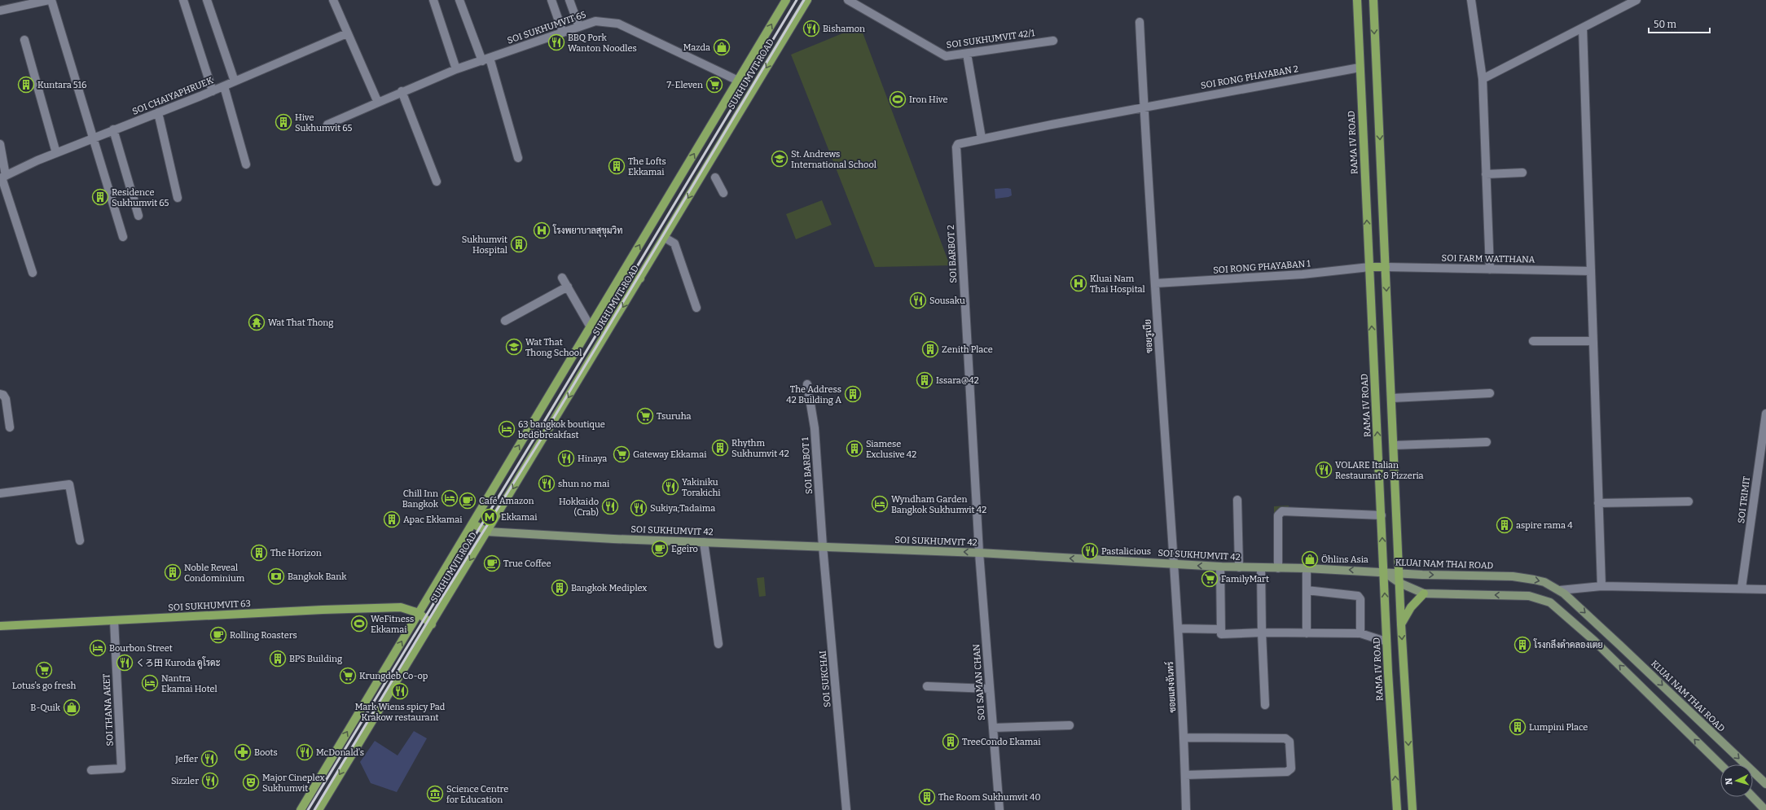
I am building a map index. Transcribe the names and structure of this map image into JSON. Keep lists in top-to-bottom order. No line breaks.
{"streets":{"main road":["SUKHUMVIT ROAD","RAMA IV ROAD","SOI SUKHUMVIT 42","KLUAI NAM THAI ROAD","SOI SUKHUMVIT 63"],"street":["SOI SUKHUMVIT 65","SOI SUKHUMVIT 42/1","SOI RONG PHAYABAN 2","SOI CHAIYAPHRUEK","SOI BARBOT 2","SOI FARM WATTHANA","SOI RONG PHAYABAN 1","ซอยรูเบีย","SOI BARBOT 1","SOI TRIMIT","SOI SUKCHAI","SOI SAMAN CHAN","ซอยแสงจันทร์","SOI THANA AKET"]},"crossings":[["SOI SUKHUMVIT 65","SUKHUMVIT ROAD"],["SUKHUMVIT ROAD","SOI SUKHUMVIT 42"],["SUKHUMVIT ROAD","SOI SUKHUMVIT 63"],["SOI RONG PHAYABAN 2","RAMA IV ROAD"],["SOI RONG PHAYABAN 2","SOI BARBOT 2"],["SOI RONG PHAYABAN 2","ซอยรูเบีย"],["RAMA IV ROAD","SOI RONG PHAYABAN 1"],["RAMA IV ROAD","SOI SUKHUMVIT 42"],["RAMA IV ROAD","KLUAI NAM THAI ROAD"],["SOI BARBOT 2","ซอยรูเบีย"],["SOI BARBOT 2","SOI SUKHUMVIT 42"],["SOI BARBOT 2","SOI SAMAN CHAN"],["SOI RONG PHAYABAN 1","ซอยรูเบีย"],["ซอยรูเบีย","SOI SUKHUMVIT 42"],["ซอยรูเบีย","ซอยแสงจันทร์"],["SOI BARBOT 1","SOI SUKHUMVIT 42"],["SOI BARBOT 1","SOI SUKCHAI"],["SOI SUKHUMVIT 42","KLUAI NAM THAI ROAD"],["SOI SUKHUMVIT 42","SOI SUKCHAI"],["SOI SUKHUMVIT 42","SOI SAMAN CHAN"],["SOI SUKHUMVIT 42","ซอยแสงจันทร์"],["SOI SUKHUMVIT 63","SOI THANA AKET"]],"one_way":["SOI SUKHUMVIT 42"],"places":{"restaurant":["Bishamon","BBQ Pork Wanton Noodles","Sousaku","Hinaya","VOLARE Italian Restaurant & Pizzeria","shun no mai","Yakiniku Torakichi","Hokkaido (Crab)","Sukiya;Tadaima","Pastalicious","くろ田 Kuroda คูโรดะ","Mark Wiens spicy Pad Krakow restaurant","McDonald's","Jeffer","Sizzler"],"shop":["Mazda","Öhlins Asia","B-Quik"],"building":["Kuntara 516","Hive Sukhumvit 65","The Lofts Ekkamai","Residence Sukhumvit 65","Sukhumvit Hospital","Zenith Place","Issara@42","The Address 42 Building A","Rhythm Sukhumvit 42","Siamese Exclusive 42","Apac Ekkamai","aspire rama 4","The Horizon","Noble Reveal Condominium","Bangkok Mediplex","โรงกลึงดำคลองเตย","BPS Building","Lumpini Place","TreeCondo Ekamai","The Room Sukhumvit 40"],"supermarket":["7-Eleven","Tsuruha","Gateway Ekkamai","FamilyMart","Lotus's go fresh","Krungdeb Co-op"],"sports":["Iron Hive","WeFitness Ekkamai"],"school or university":["St. Andrews International School","Wat That Thong School"],"hospital":["โรงพยาบาลสุขุมวิท","Kluai Nam Thai Hospital"],"temple":["Wat That Thong"],"hotel":["63 bangkok boutique bed&breakfast","Chill Inn Bangkok","Wyndham Garden Bangkok Sukhumvit 42","Bourbon Street","Nantra Ekamai Hotel"],"cafe":["Café Amazon","Egeiro","True Coffee","Rolling Roasters"],"metro station":["Ekkamai"],"bank":["Bangkok Bank"],"pharmacy":["Boots"],"theatre":["Major Cineplex Sukhumvit"],"museum":["Science Centre for Education"]},"scale_bar":"50 m","north":"left"}
